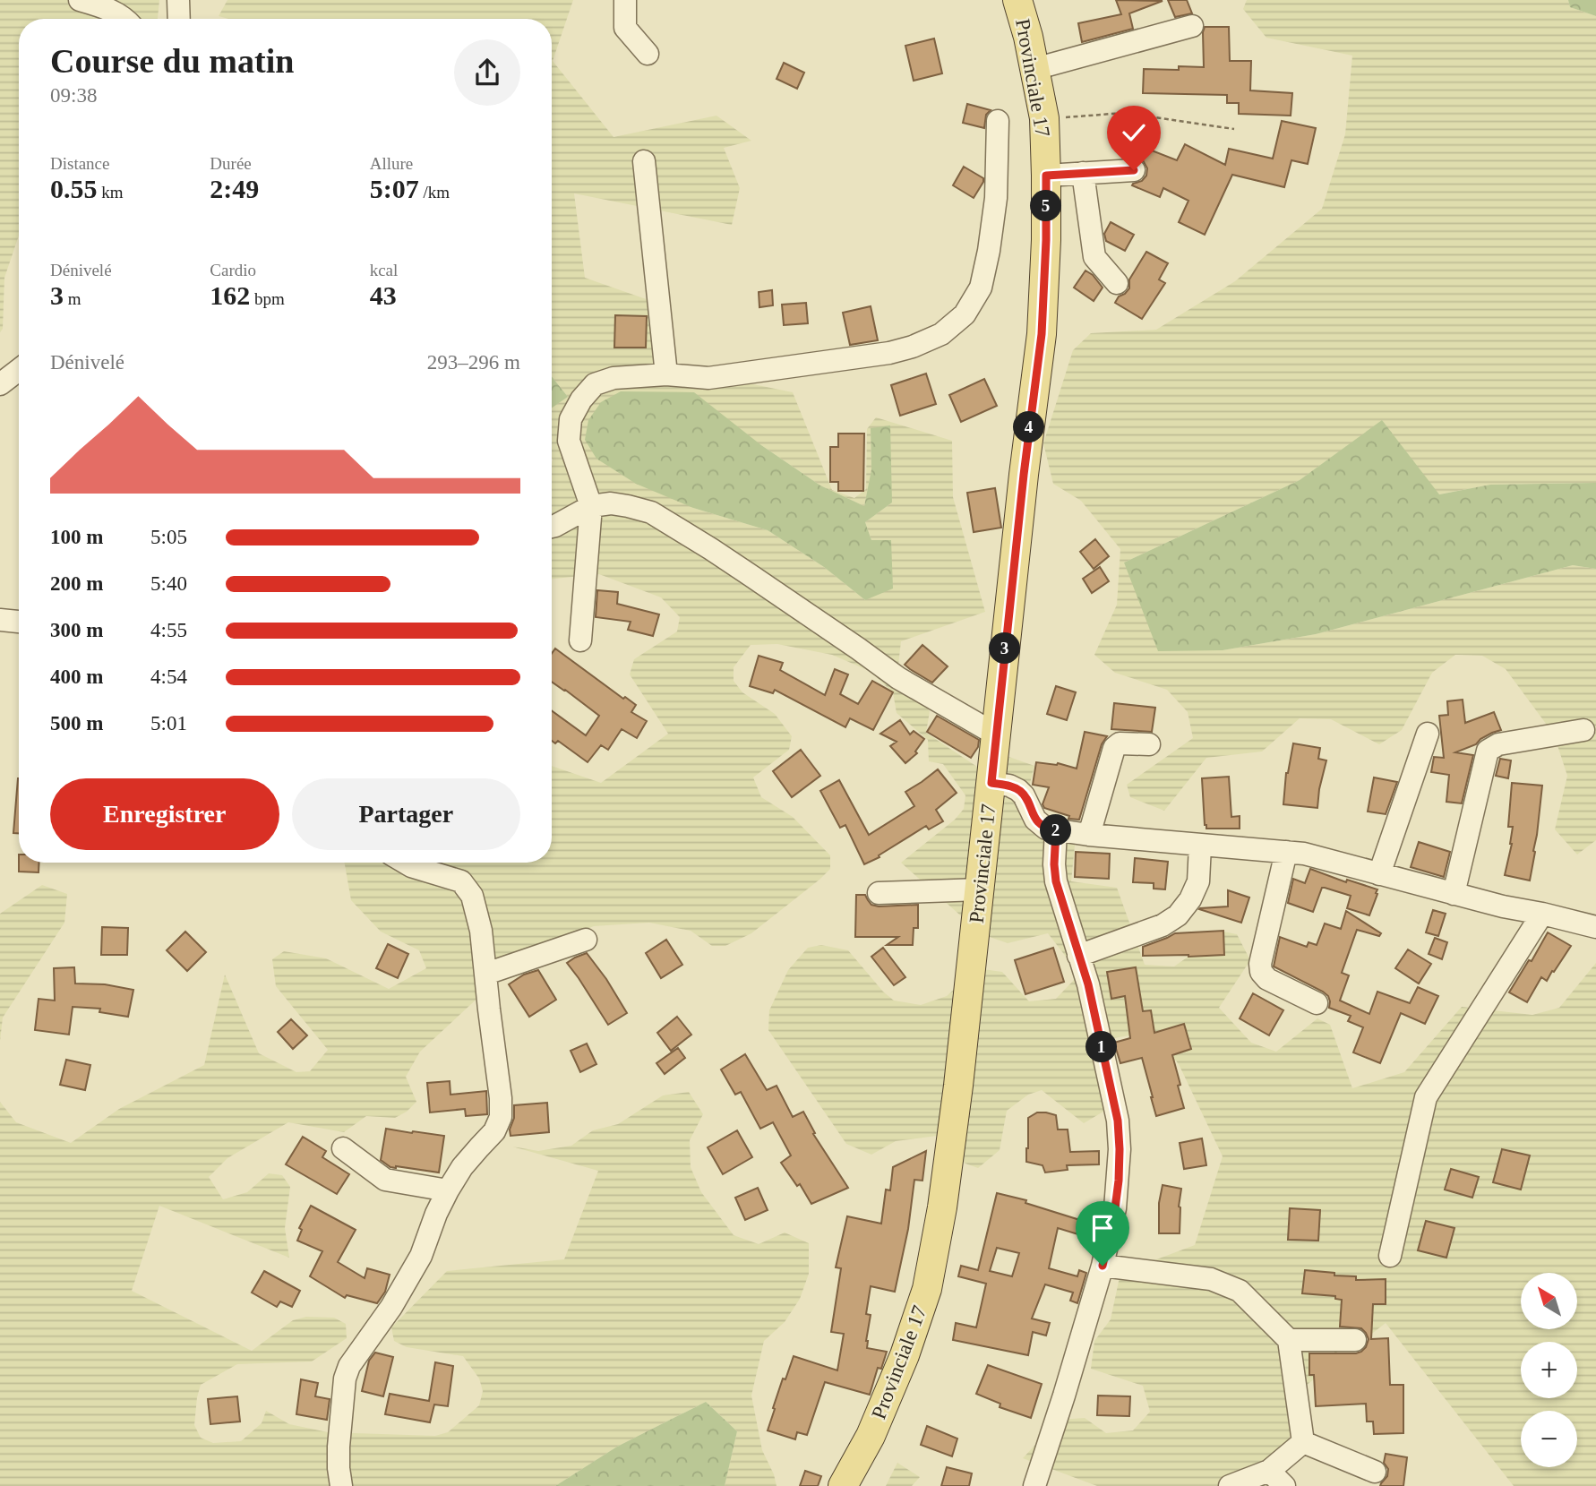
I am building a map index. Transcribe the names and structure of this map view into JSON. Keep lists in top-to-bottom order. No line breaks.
{"streets":{"main road":["Provinciale 17"]},"north":"top left","page":{"heading":["Course du matin","09:38"],"stats":[["Distance","0.55 km"],["Durée","2:49"],["Allure","5:07 /km"],["Dénivelé","3 m"],["Cardio","162 bpm"],["kcal","43"]],"pins":["5","4","3","2","1"],"chart":["Dénivelé","293–296 m"],"list":[{"name":"100 m","note":"5:05"},{"name":"200 m","note":"5:40"},{"name":"300 m","note":"4:55"},{"name":"400 m","note":"4:54"},{"name":"500 m","note":"5:01"}],"buttons":["Enregistrer","Partager"],"map_buttons":["+","−"]}}
